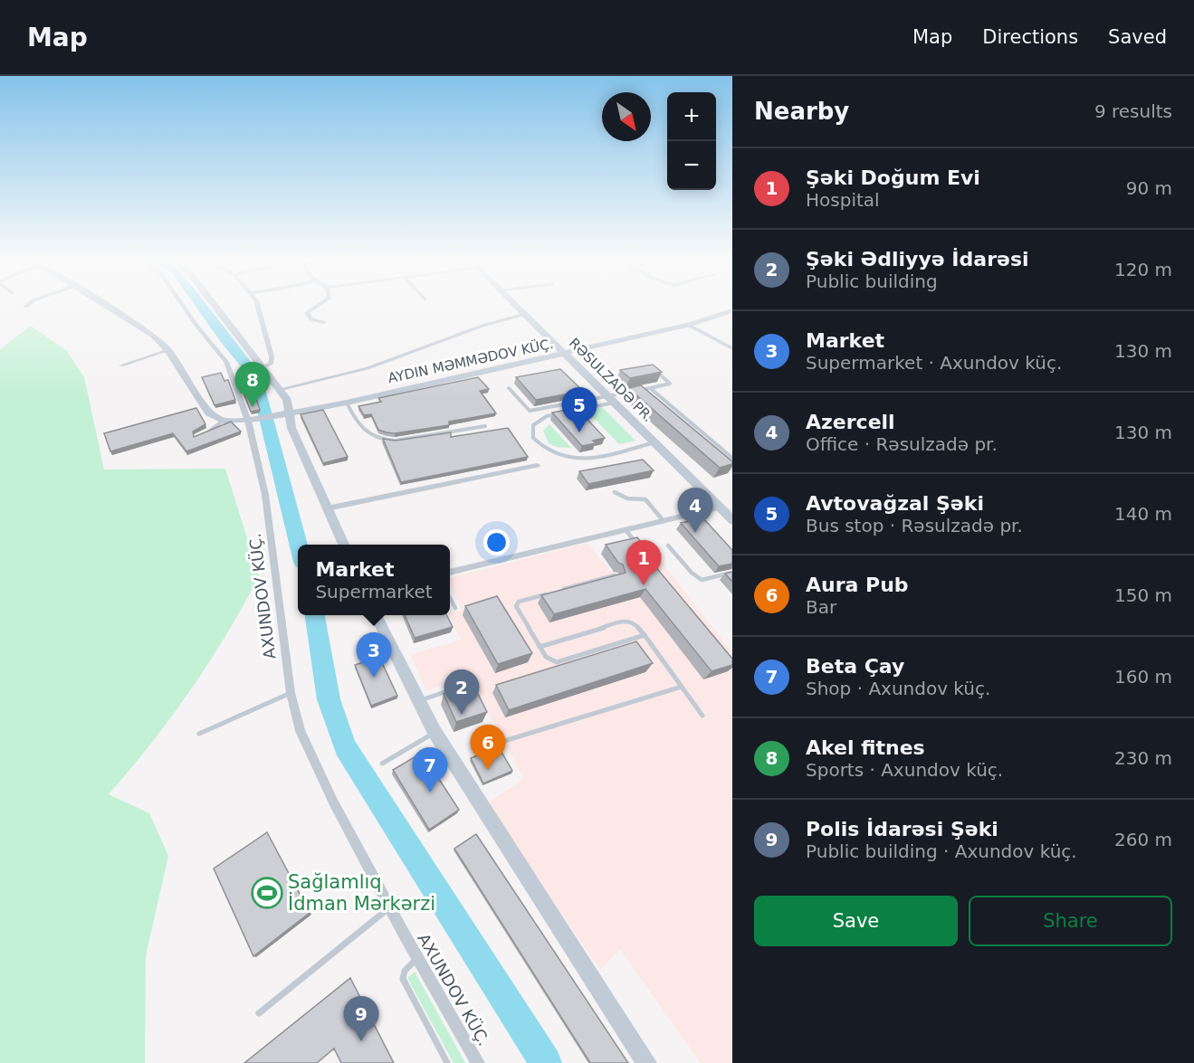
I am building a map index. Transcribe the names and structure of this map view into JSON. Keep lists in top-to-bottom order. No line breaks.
{"streets":{"street":["RƏSULZADƏ PR.","AXUNDOV KÜÇ."]},"places":{"sports":["Sağlamlıq İdman Mərkərzi"]},"north":"bottom right","page":{"header":"Map","nav":["Map","Directions","Saved"],"heading":["Nearby","9 results"],"map_buttons":["+","−"],"list":[{"mark":"1","name":"Şəki Doğum Evi","note":"Hospital","value":"90 m"},{"mark":"2","name":"Şəki Ədliyyə İdarəsi","note":"Public building","value":"120 m"},{"mark":"3","name":"Market","note":"Supermarket · Axundov küç.","value":"130 m"},{"mark":"4","name":"Azercell","note":"Office · Rəsulzadə pr.","value":"130 m"},{"mark":"5","name":"Avtovağzal Şəki","note":"Bus stop · Rəsulzadə pr.","value":"140 m"},{"mark":"6","name":"Aura Pub","note":"Bar","value":"150 m"},{"mark":"7","name":"Beta Çay","note":"Shop · Axundov küç.","value":"160 m"},{"mark":"8","name":"Akel fitnes","note":"Sports · Axundov küç.","value":"230 m"},{"mark":"9","name":"Polis İdarəsi Şəki","note":"Public building · Axundov küç.","value":"260 m"}],"pins":["8","5","4","1","3","2","6","7","9"],"popup":["Market","Supermarket"],"buttons":["Save","Share"]}}
